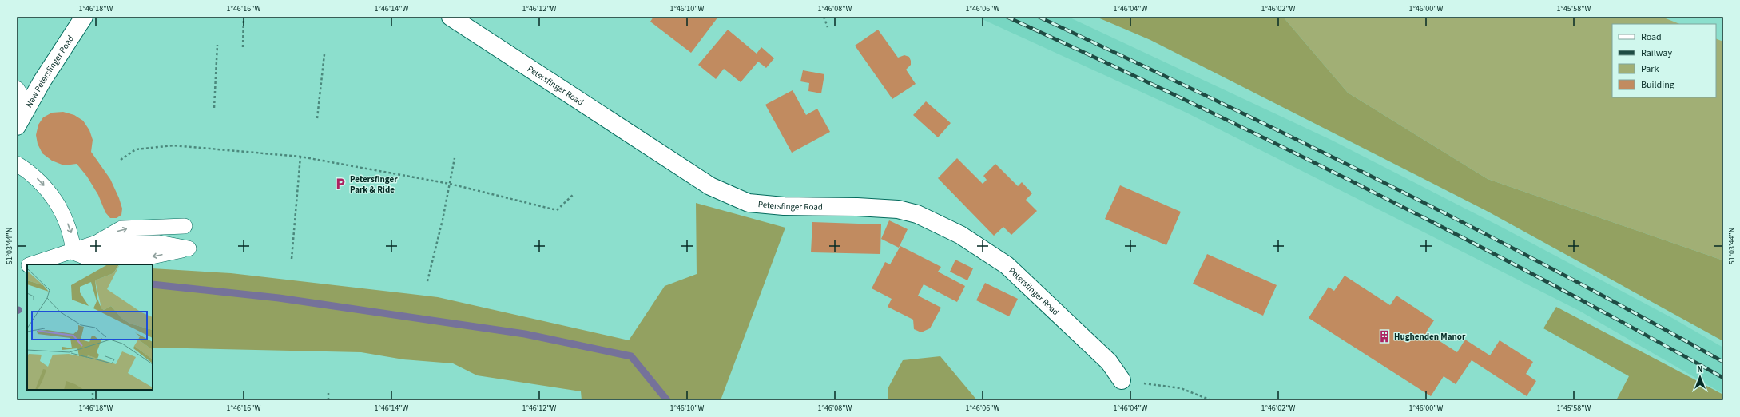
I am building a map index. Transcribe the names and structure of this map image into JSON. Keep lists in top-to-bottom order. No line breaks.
{"streets":{"street":["New Petersfinger Road","Petersfinger Road"]},"places":{"parking":["Petersfinger Park & Ride"],"building":["Hughenden Manor"]},"legend":["Road","Railway","Park","Building"],"north":"top","coordinates":["1°46'18\"W","1°46'16\"W","1°46'14\"W","1°46'12\"W","1°46'10\"W","1°46'08\"W","1°46'06\"W","1°46'04\"W","1°46'02\"W","1°46'00\"W","1°45'58\"W","51°03'44\"N"]}
